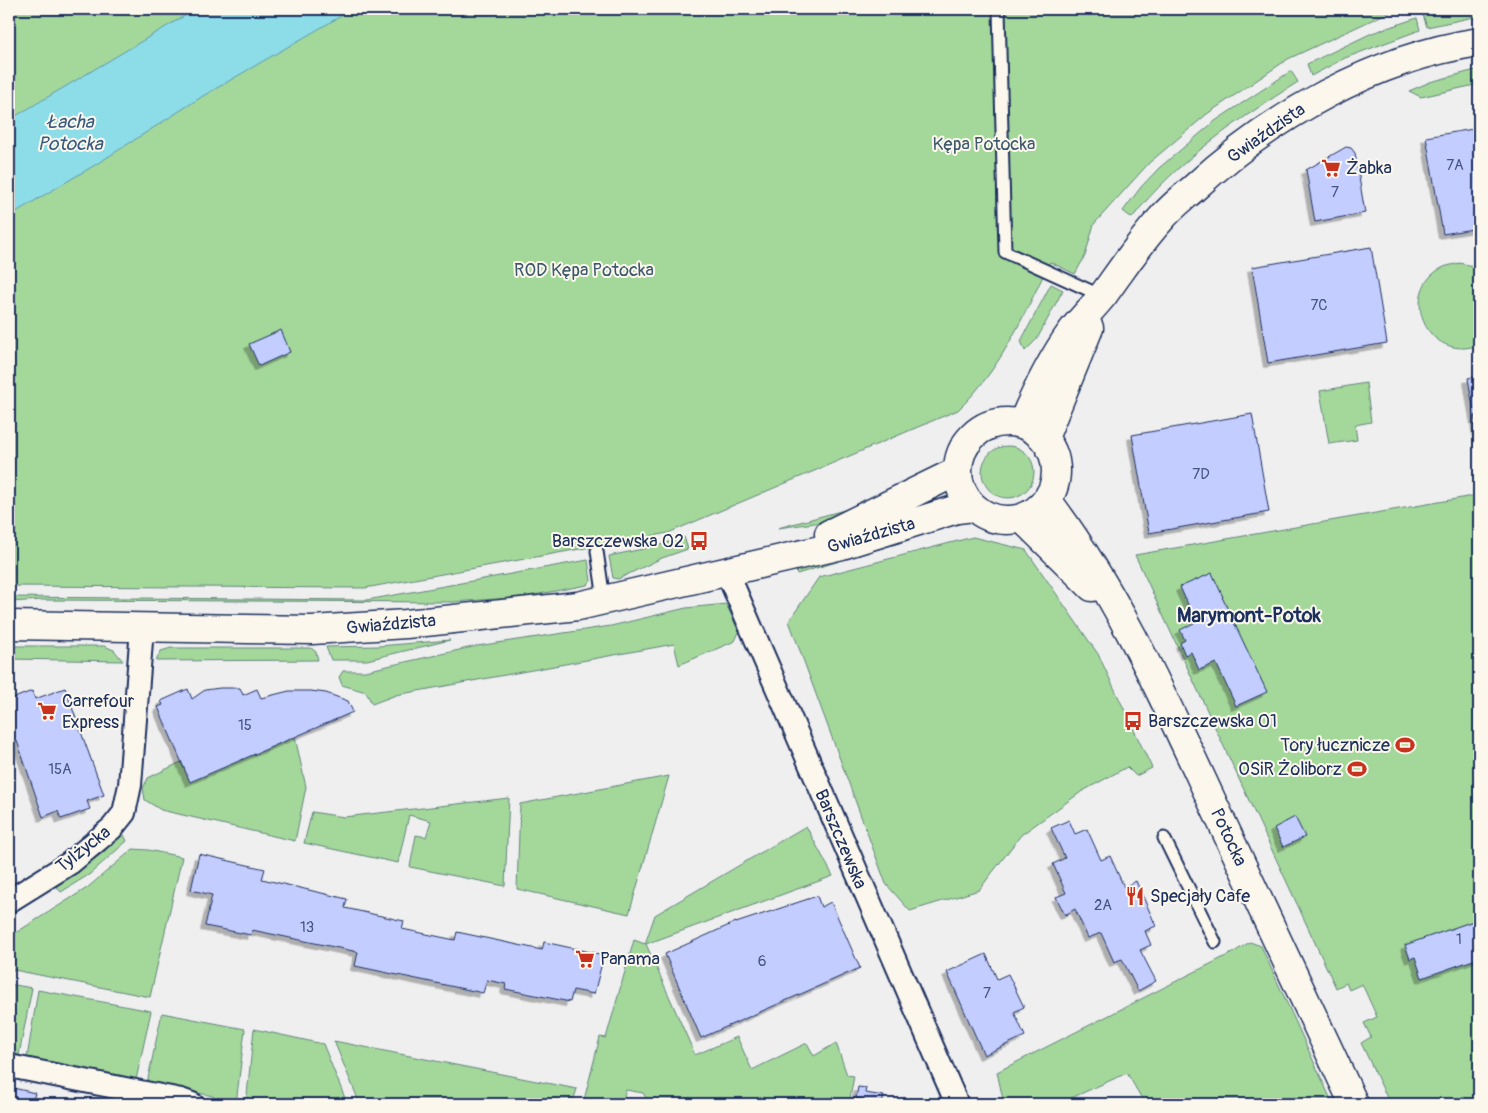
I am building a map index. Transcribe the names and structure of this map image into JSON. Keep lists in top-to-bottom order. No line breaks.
{"streets":{"street":["Gwiaździsta","Potocka","Barszczewska","Tylżycka"]},"crossings":[["Gwiaździsta","Potocka"],["Gwiaździsta","Barszczewska"],["Gwiaździsta","Tylżycka"]],"districts":["Marymont-Potok"],"water":["Łacha Potocka"],"parks":["Kępa Potocka","ROD Kępa Potocka"],"places":{"supermarket":["Żabka","Carrefour Express","Panama"],"bus stop":["Barszczewska 02","Barszczewska 01"],"sports":["Tory łucznicze","OSiR Żoliborz"],"restaurant":["Specjały Cafe"]},"house_numbers":["7A","7","7C","7D","15","15A","2A","13","1","6","7"]}
